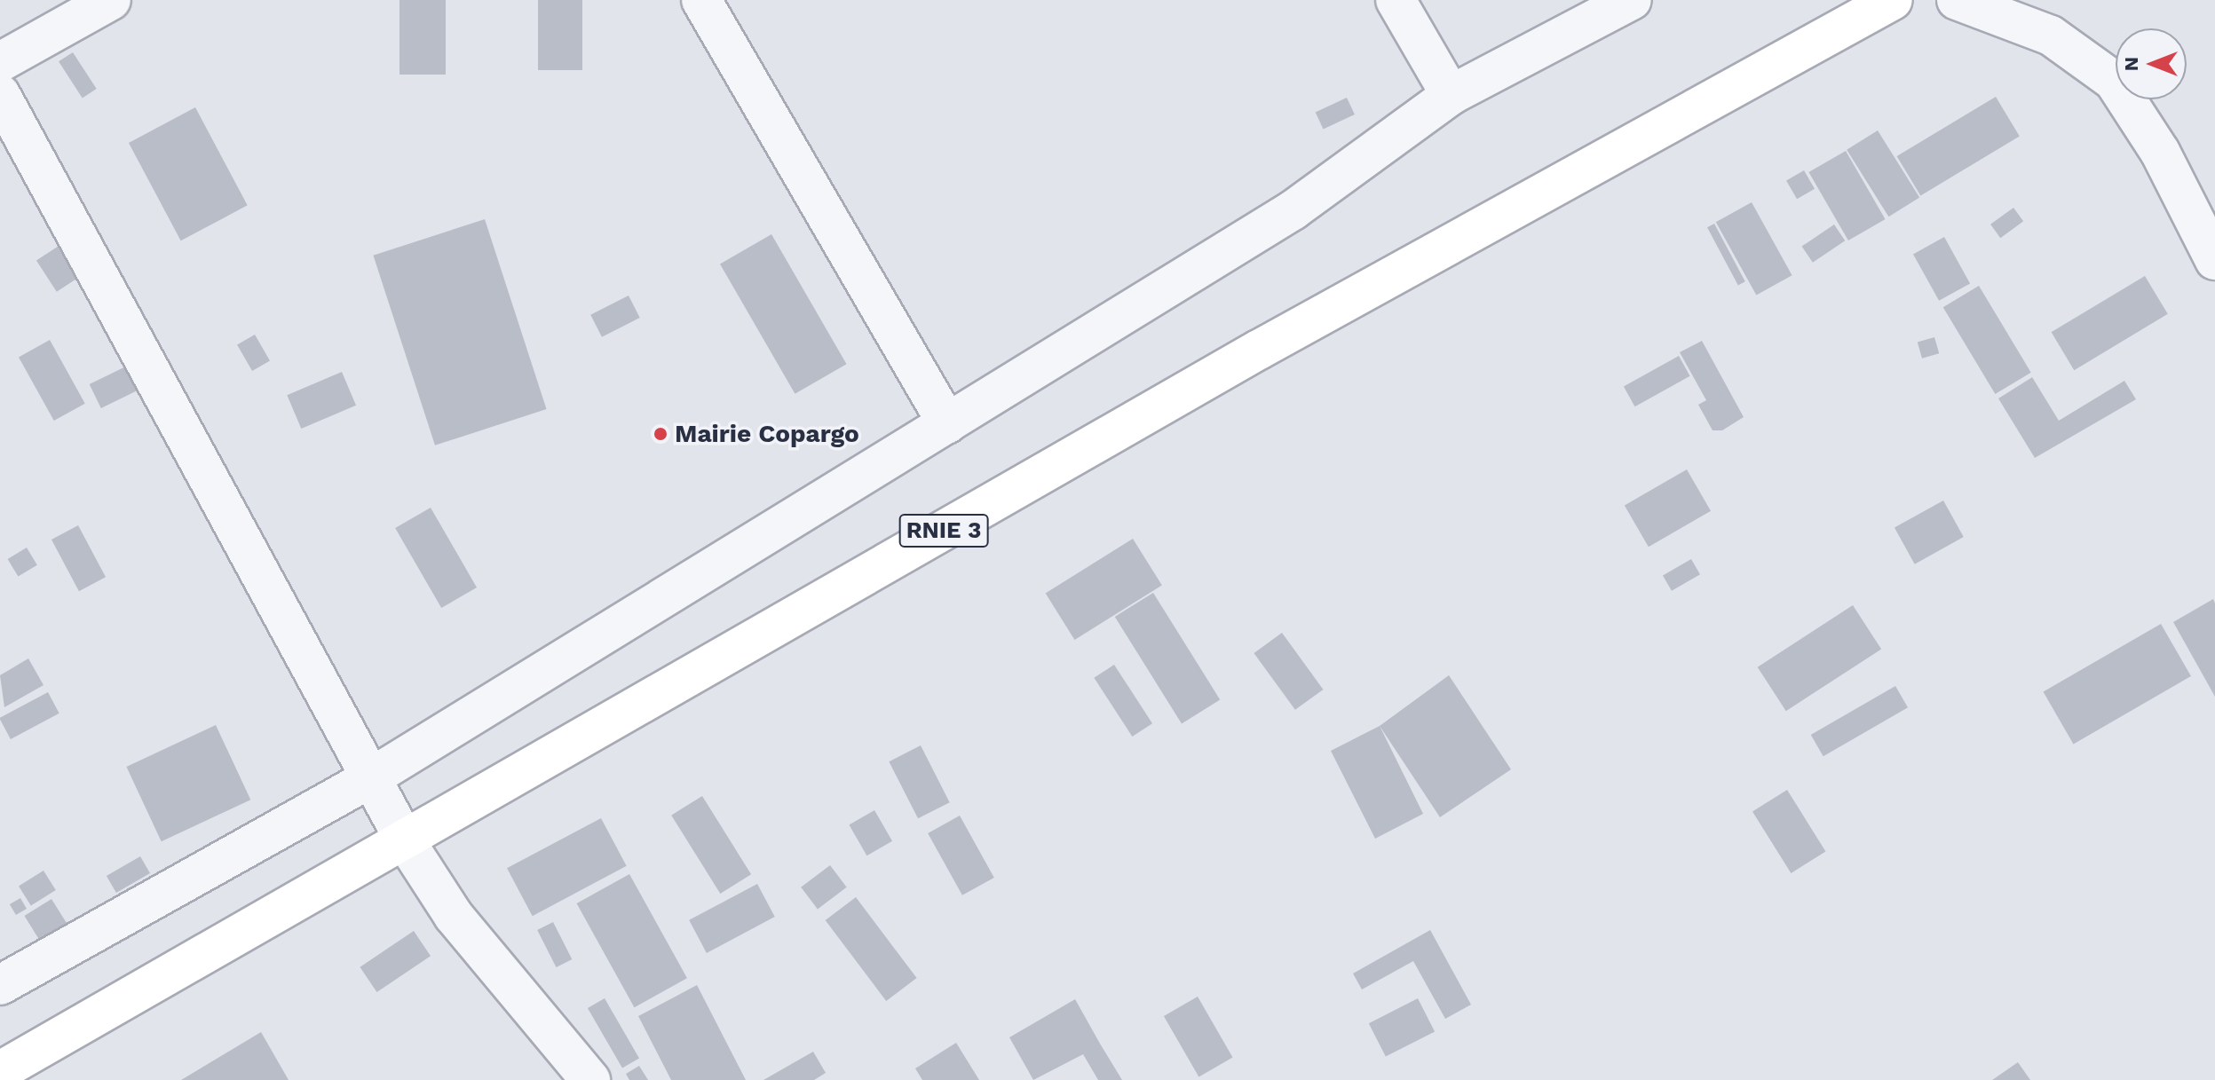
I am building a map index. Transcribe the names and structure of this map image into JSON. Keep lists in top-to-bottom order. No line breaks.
{"streets":{"highway":["RNIE 3"]},"places":["Mairie Copargo"],"north":"left"}
